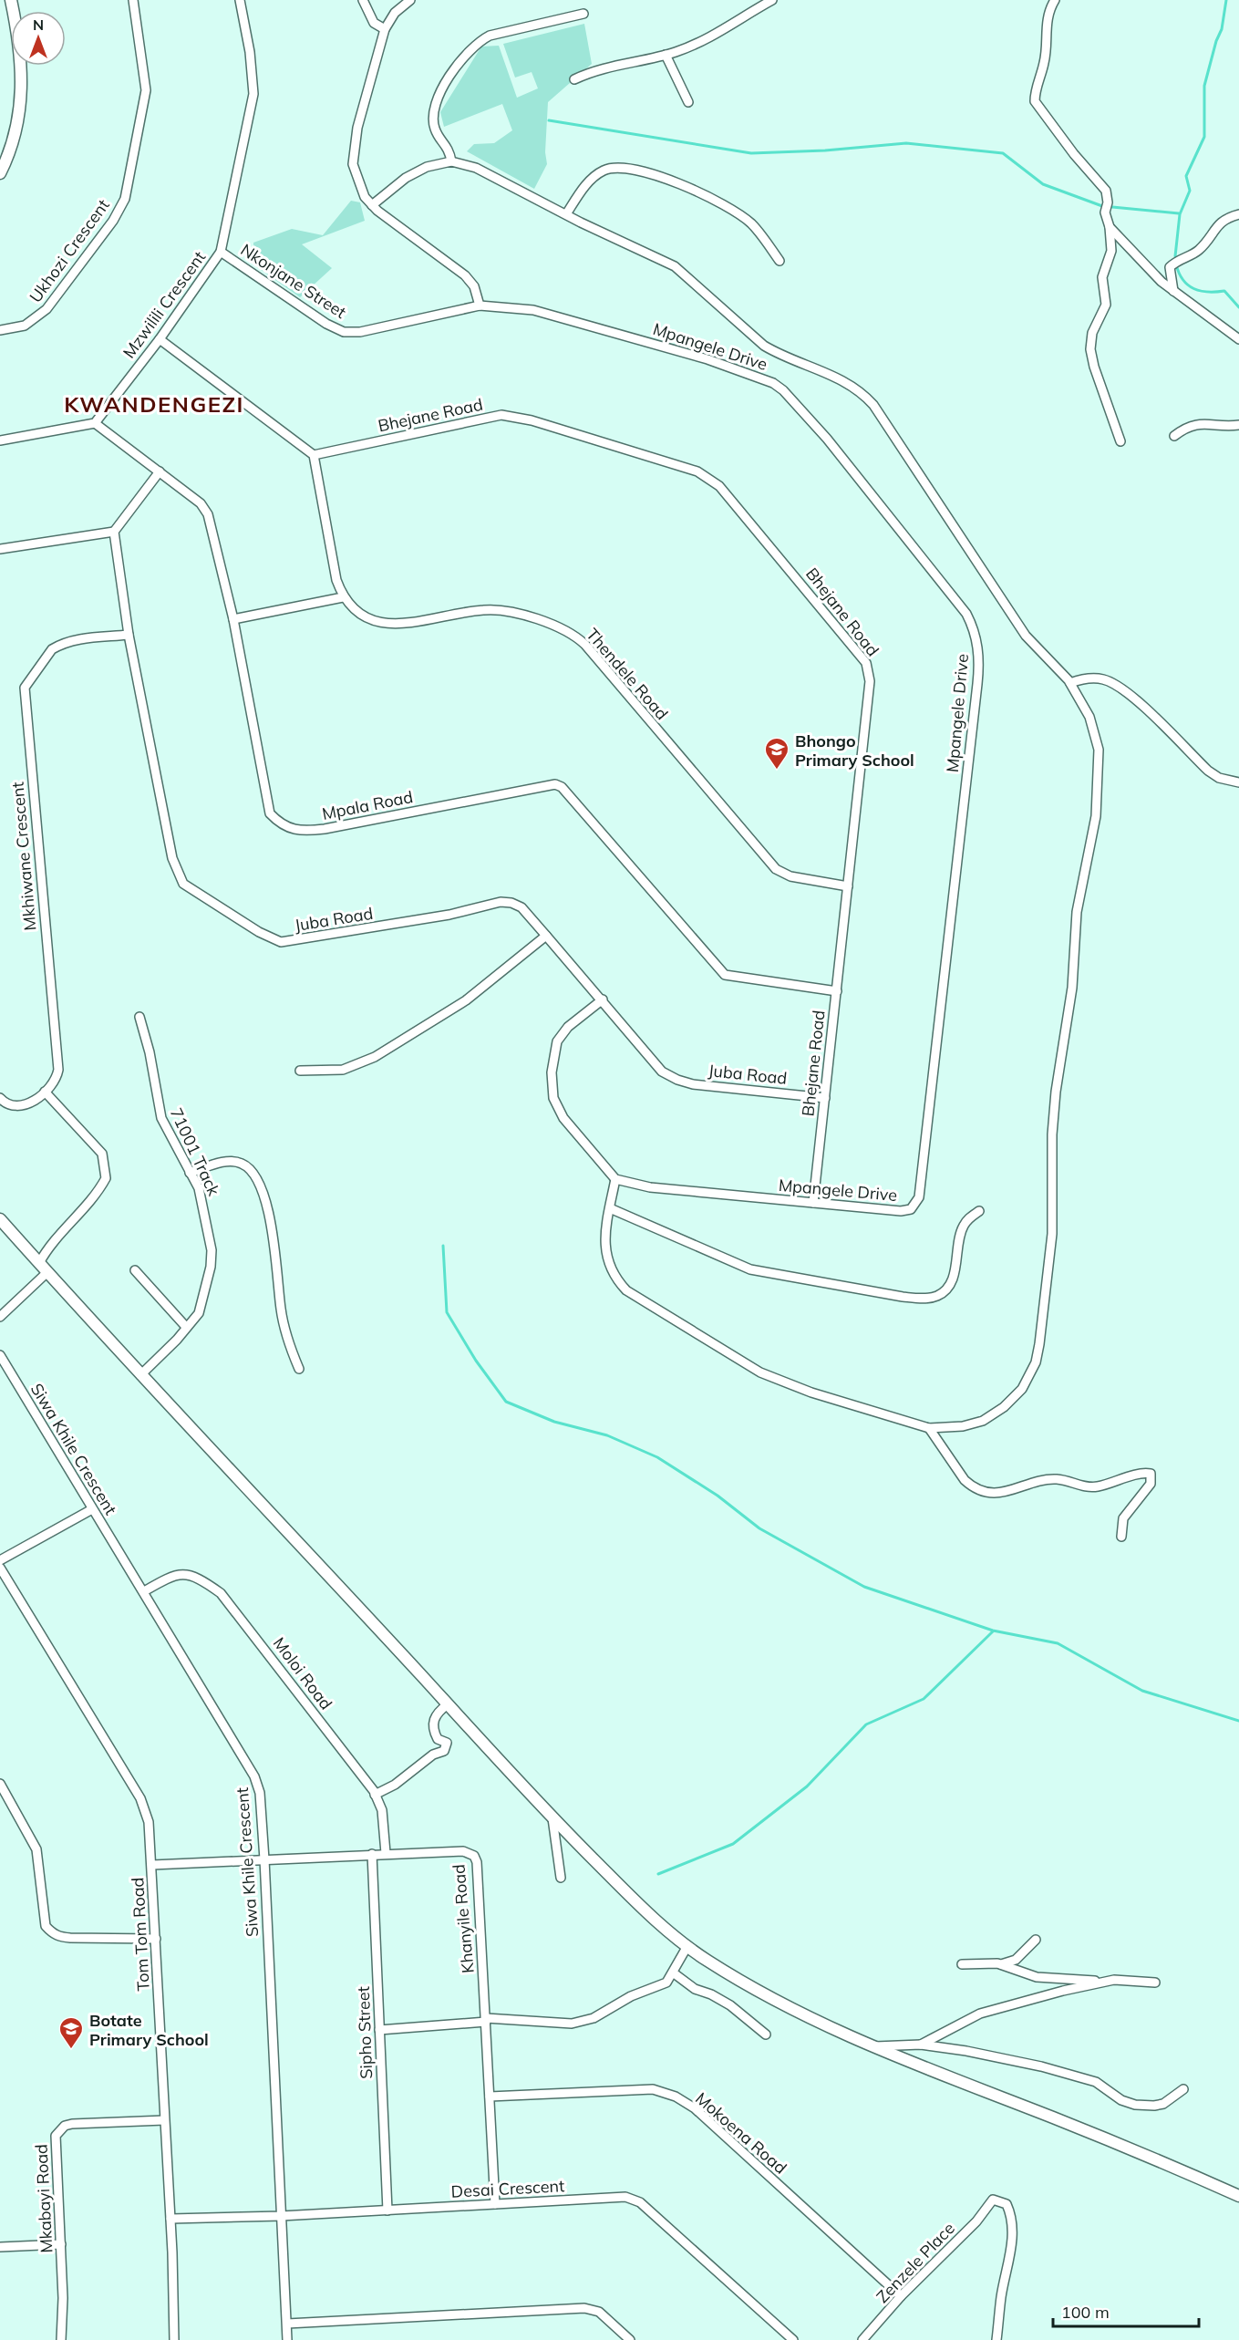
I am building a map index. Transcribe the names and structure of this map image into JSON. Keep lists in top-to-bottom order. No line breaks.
{"streets":{"street":["Ukhozi Crescent","Nkonjane Street","Mzwilili Crescent","Mpangele Drive","Bhejane Road","Thendele Road","Mpala Road","Mkhiwane Crescent","Juba Road","71001 Track","Siwa Khile Crescent","Moloi Road","Khanyile Road","Tom Tom Road","Sipho Street","Mokoena Road","Desai Crescent","Mkabayi Road","Zenzele Place"]},"crossings":[["Nkonjane Street","Mzwilili Crescent"],["Nkonjane Street","Mpangele Drive"],["Mzwilili Crescent","Mpala Road"],["Mpangele Drive","Bhejane Road"],["Bhejane Road","Thendele Road"],["Bhejane Road","Mpala Road"],["Bhejane Road","Juba Road"],["Mkhiwane Crescent","Juba Road"],["Siwa Khile Crescent","Moloi Road"],["Siwa Khile Crescent","Khanyile Road"],["Siwa Khile Crescent","Desai Crescent"],["Moloi Road","Khanyile Road"],["Khanyile Road","Tom Tom Road"],["Khanyile Road","Sipho Street"],["Khanyile Road","Mokoena Road"],["Khanyile Road","Desai Crescent"],["Tom Tom Road","Desai Crescent"],["Tom Tom Road","Mkabayi Road"],["Sipho Street","Desai Crescent"],["Mokoena Road","Zenzele Place"]],"districts":["KWANDENGEZI"],"places":{"school or university":["Bhongo Primary School","Botate Primary School"]},"scale_bar":"100 m","north":"top"}
